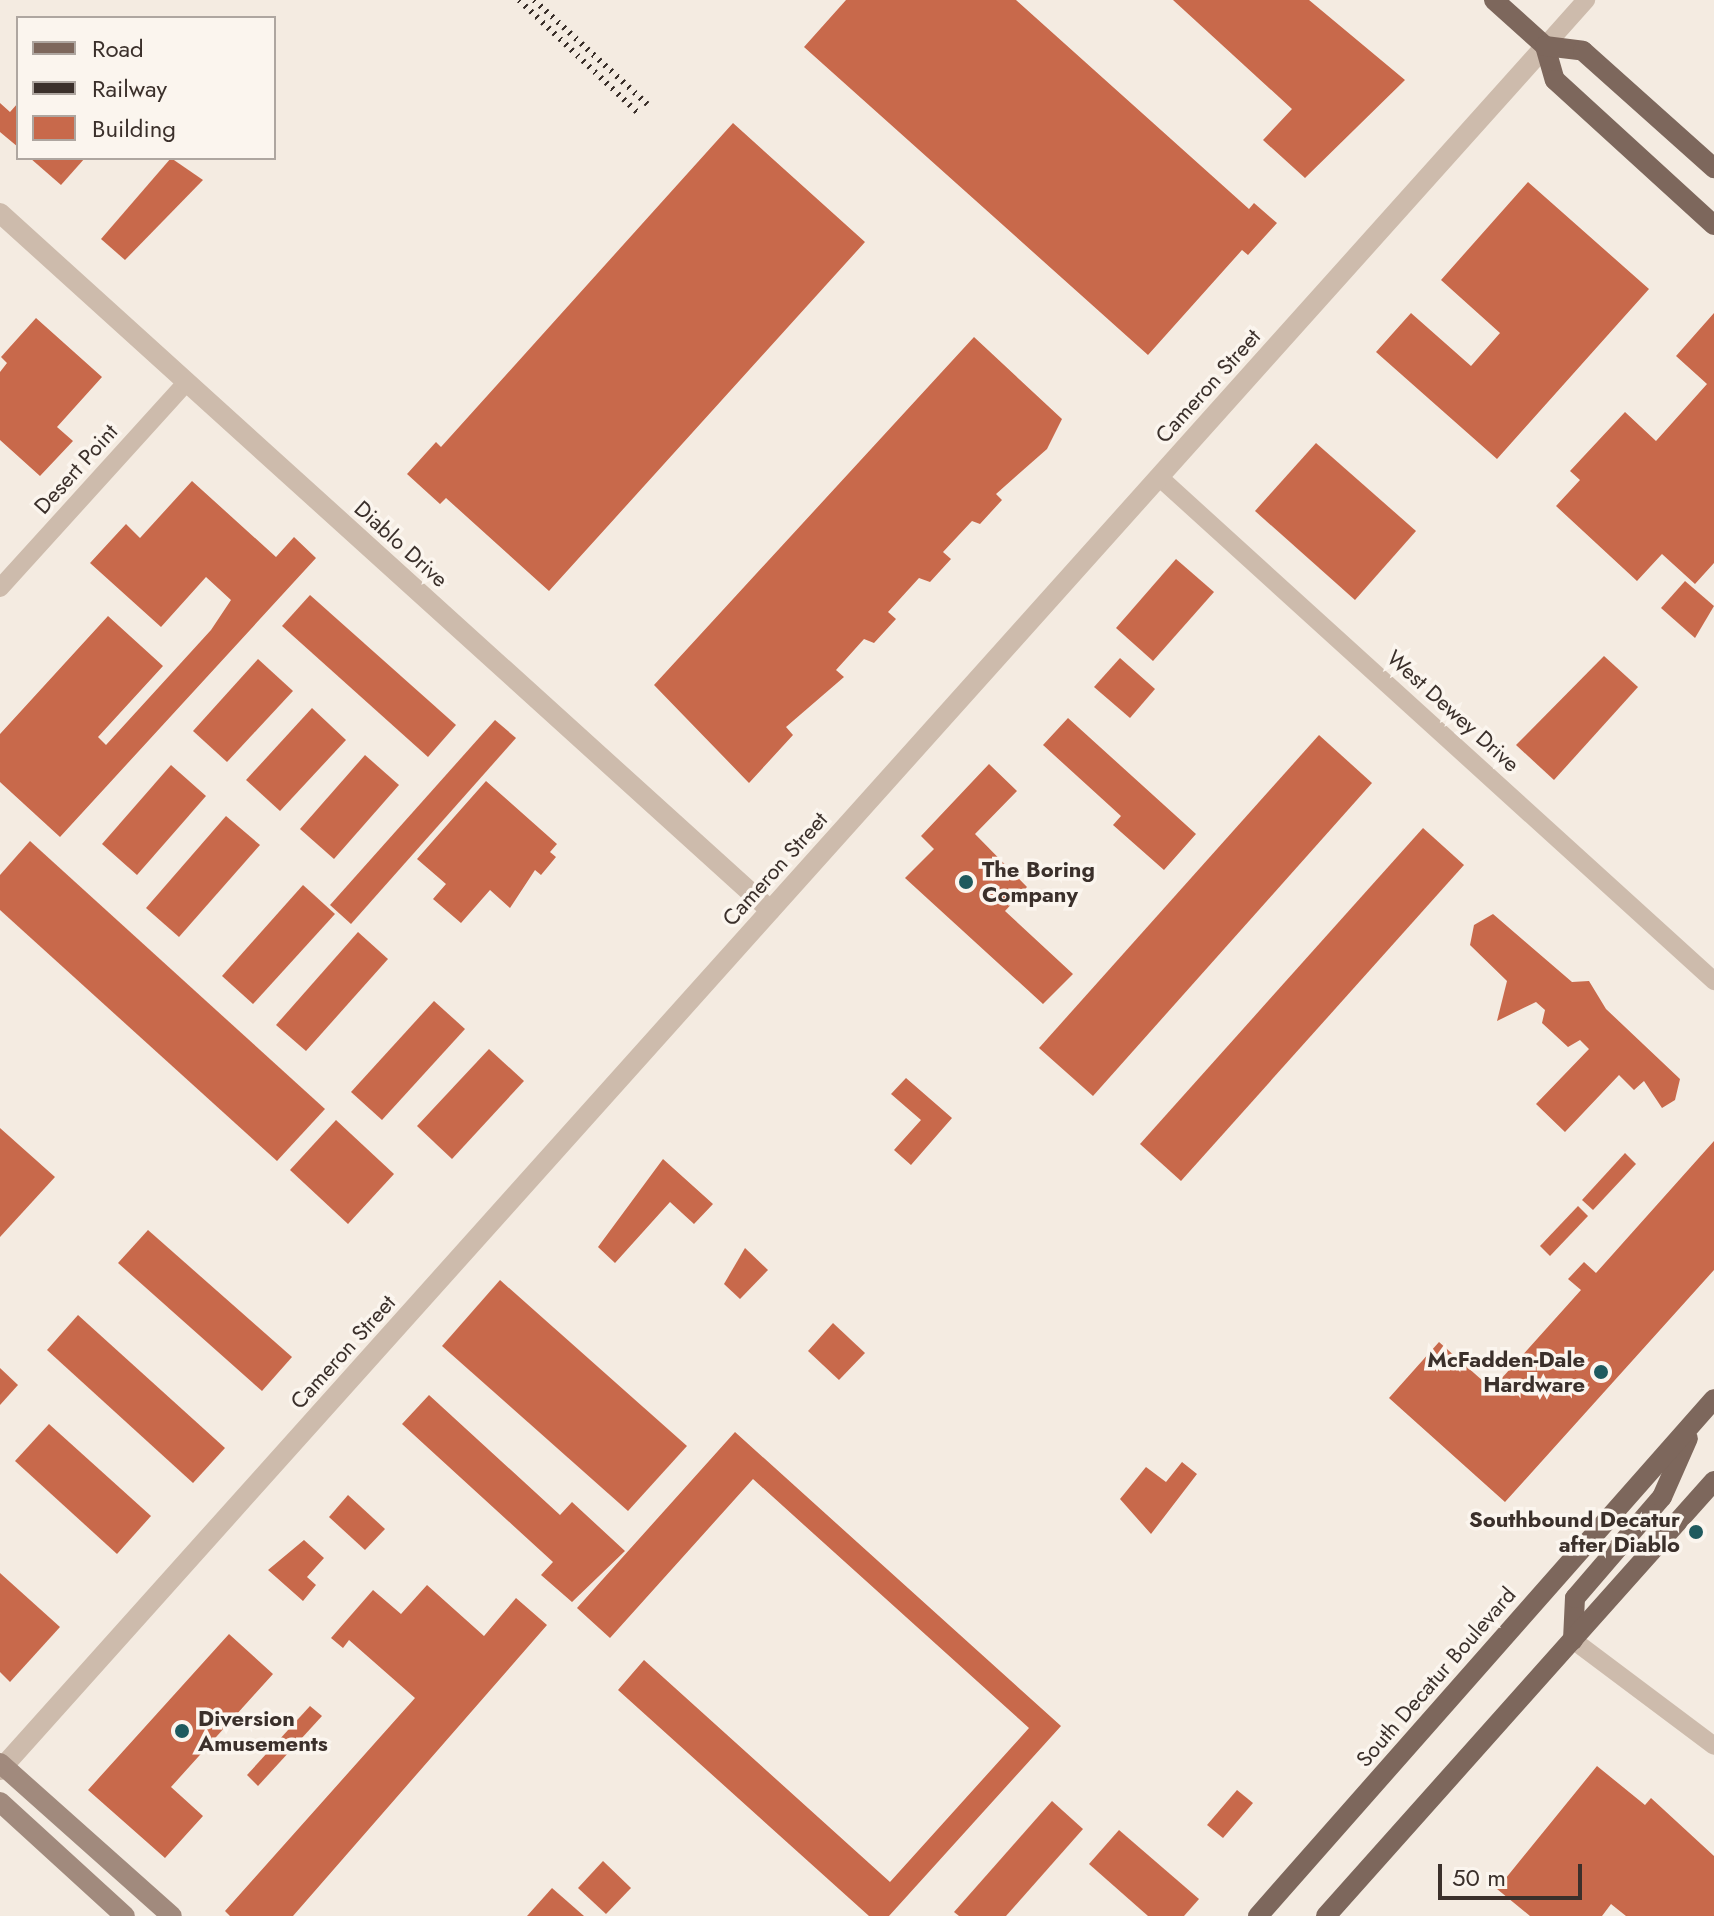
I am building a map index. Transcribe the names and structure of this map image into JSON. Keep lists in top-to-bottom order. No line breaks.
{"streets":{"main road":["South Decatur Boulevard"],"street":["Cameron Street","Desert Point","Diablo Drive","West Dewey Drive"]},"crossings":[["Cameron Street","Diablo Drive"],["Cameron Street","West Dewey Drive"],["Desert Point","Diablo Drive"]],"places":["The Boring Company","McFadden-Dale Hardware","Southbound Decatur after Diablo","Diversion Amusements"],"legend":["Road","Railway","Building"],"scale_bar":"50 m"}
